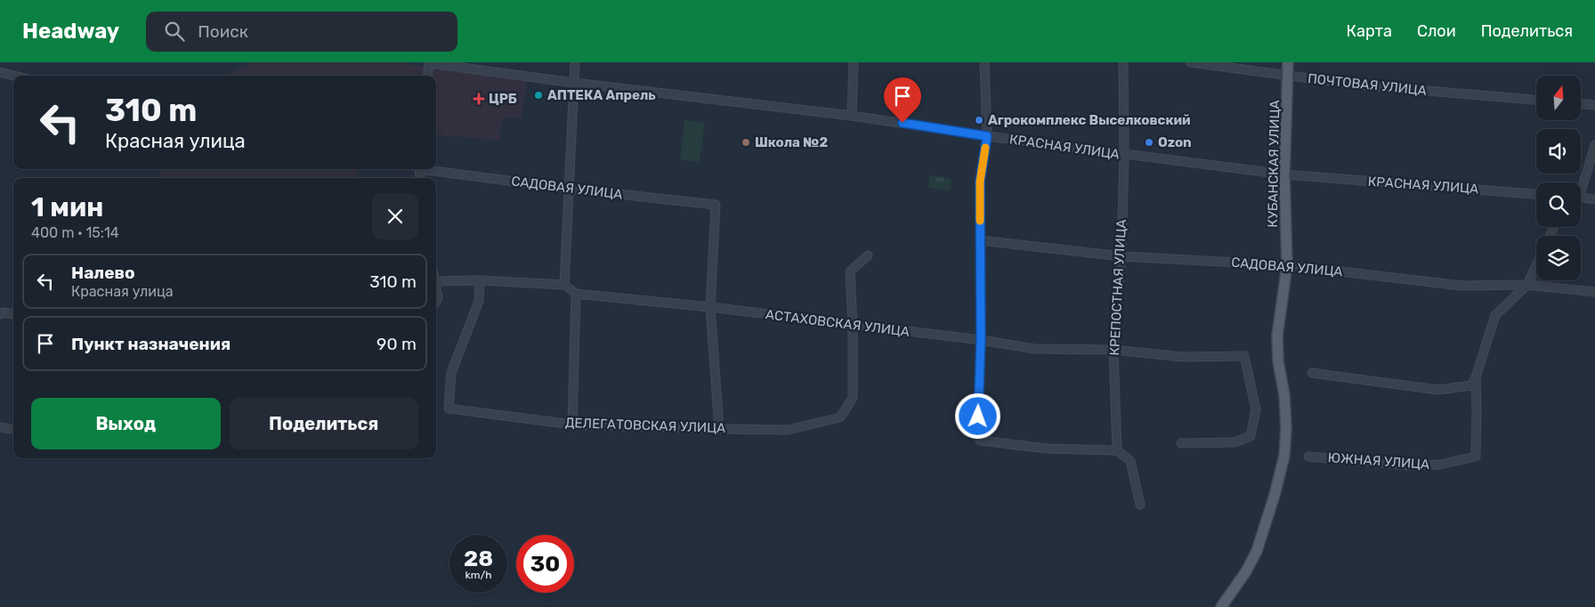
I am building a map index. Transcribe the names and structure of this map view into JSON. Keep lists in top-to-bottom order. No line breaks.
{"streets":{"main road":["КУБАНСКАЯ УЛИЦА"],"street":["ПОЧТОВАЯ УЛИЦА","КРАСНАЯ УЛИЦА","САДОВАЯ УЛИЦА","КРЕПОСТНАЯ УЛИЦА","АСТАХОВСКАЯ УЛИЦА","ДЕЛЕГАТОВСКАЯ УЛИЦА","ЮЖНАЯ УЛИЦА"]},"crossings":[["ПОЧТОВАЯ УЛИЦА","КУБАНСКАЯ УЛИЦА"],["КРАСНАЯ УЛИЦА","КУБАНСКАЯ УЛИЦА"],["КРАСНАЯ УЛИЦА","КРЕПОСТНАЯ УЛИЦА"],["КУБАНСКАЯ УЛИЦА","САДОВАЯ УЛИЦА"],["САДОВАЯ УЛИЦА","КРЕПОСТНАЯ УЛИЦА"],["САДОВАЯ УЛИЦА","АСТАХОВСКАЯ УЛИЦА"],["КРЕПОСТНАЯ УЛИЦА","АСТАХОВСКАЯ УЛИЦА"],["АСТАХОВСКАЯ УЛИЦА","ДЕЛЕГАТОВСКАЯ УЛИЦА"]],"places":{"other":["АПТЕКА Апрель","Агрокомплекс Выселковский","Школа №2","Ozon"],"health":["ЦРБ"]},"north":"top","page":{"header":"Headway","search":"Поиск","nav":["Карта","Слои","Поделиться"],"turn":["310 m","Красная улица"],"heading":["1 мин","400 m · 15:14"],"list":[{"name":"Налево","note":"Красная улица","value":"310 m"},{"name":"Пункт назначения","value":"90 m"}],"buttons":["Выход","Поделиться"],"speed":"28 km/h","limit":"30"}}
